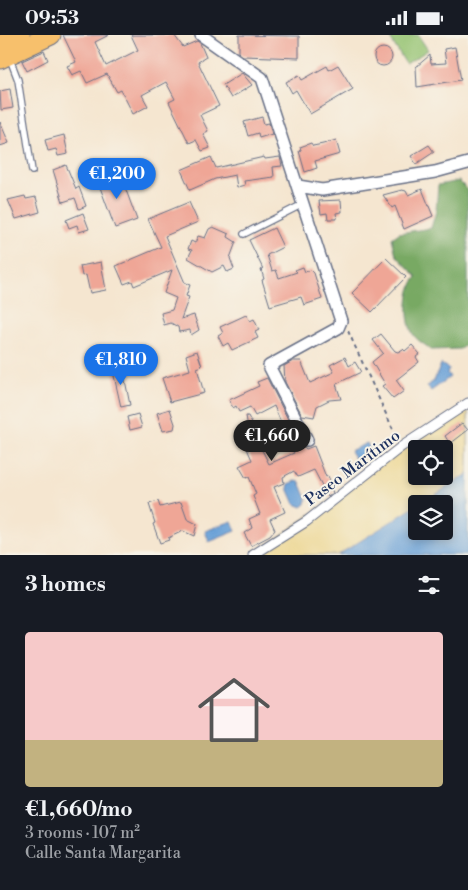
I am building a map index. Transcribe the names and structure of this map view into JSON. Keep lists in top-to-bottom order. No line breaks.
{"streets":{"street":["Paseo Marítimo"]},"page":{"status":"09:53","price":["€1,200","€1,810","€1,660"],"heading":"3 homes","list":[{"name":"€1,660/mo","note":"3 rooms · 107 m² · Calle Santa Margarita"}]}}
